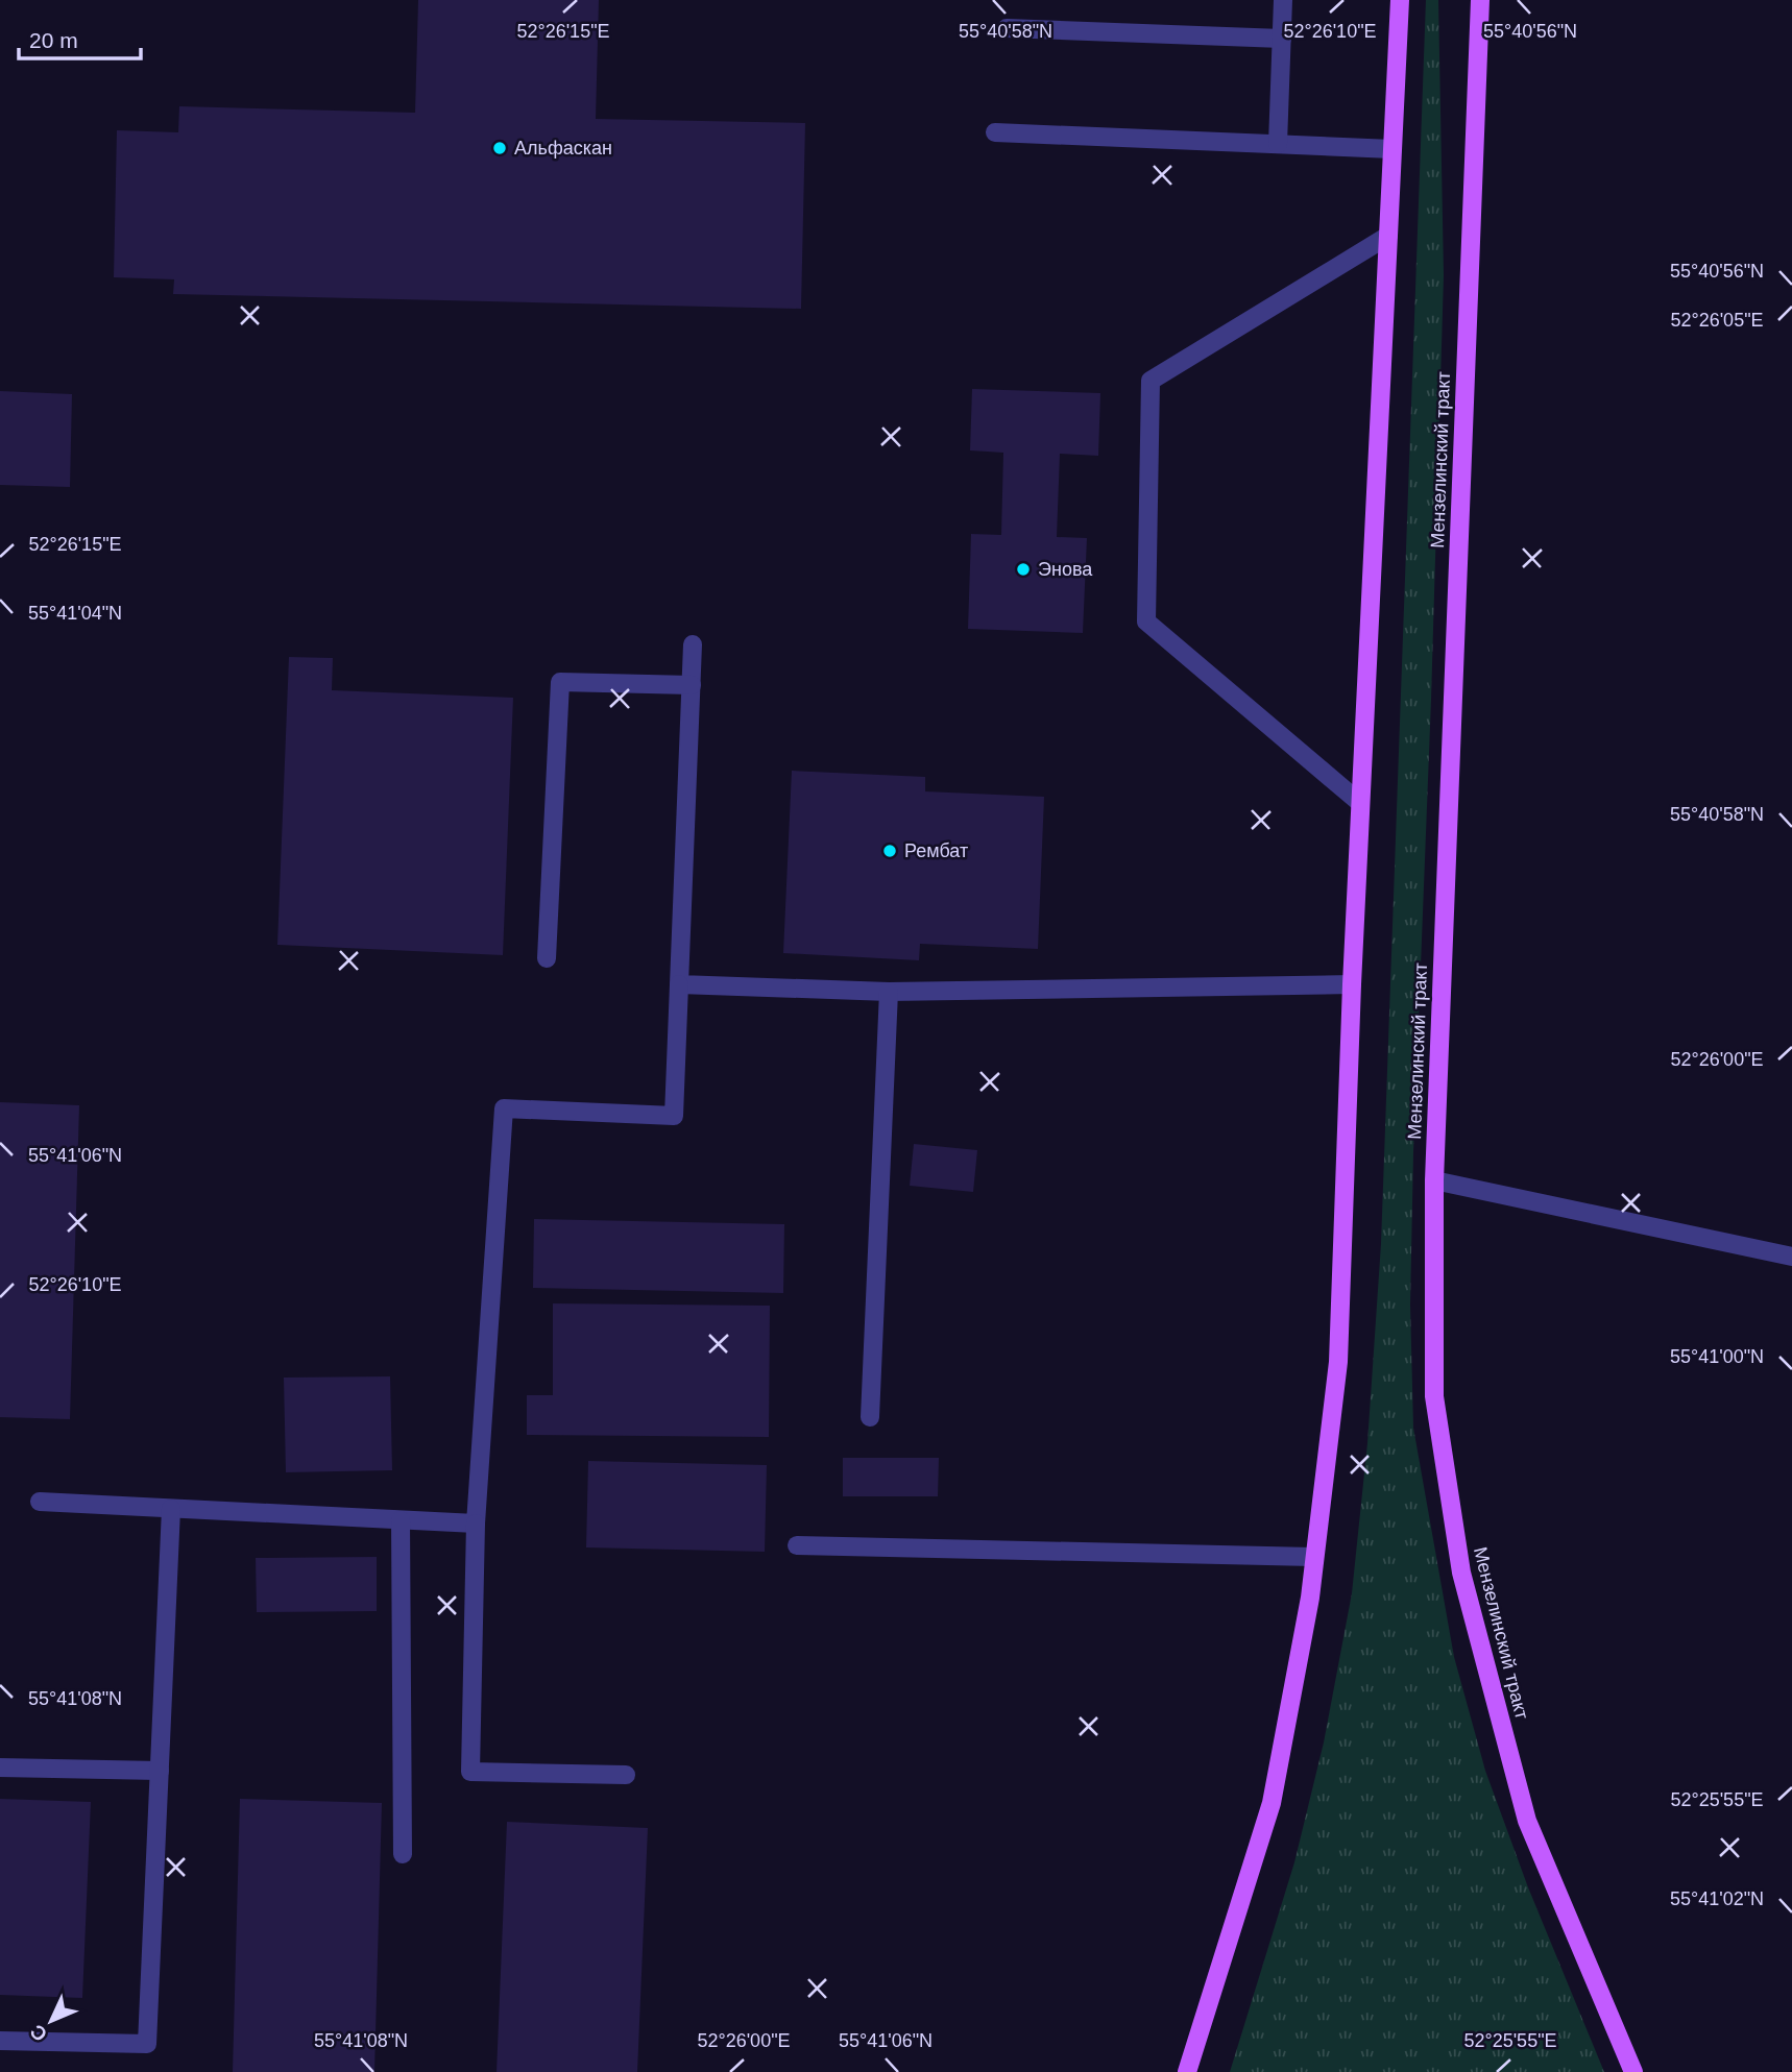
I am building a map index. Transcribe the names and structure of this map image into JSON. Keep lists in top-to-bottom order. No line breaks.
{"streets":{"main road":["Мензелинский тракт"]},"places":["Альфаскан","Энова","Рембат"],"scale_bar":"20 m","north":"bottom left","coordinates":["52°26'15\"E","52°26'10\"E","55°40'58\"N","55°40'56\"N","52°26'05\"E","55°41'04\"N","52°26'00\"E","55°41'06\"N","55°41'00\"N","55°41'08\"N","52°25'55\"E","55°41'02\"N"]}
